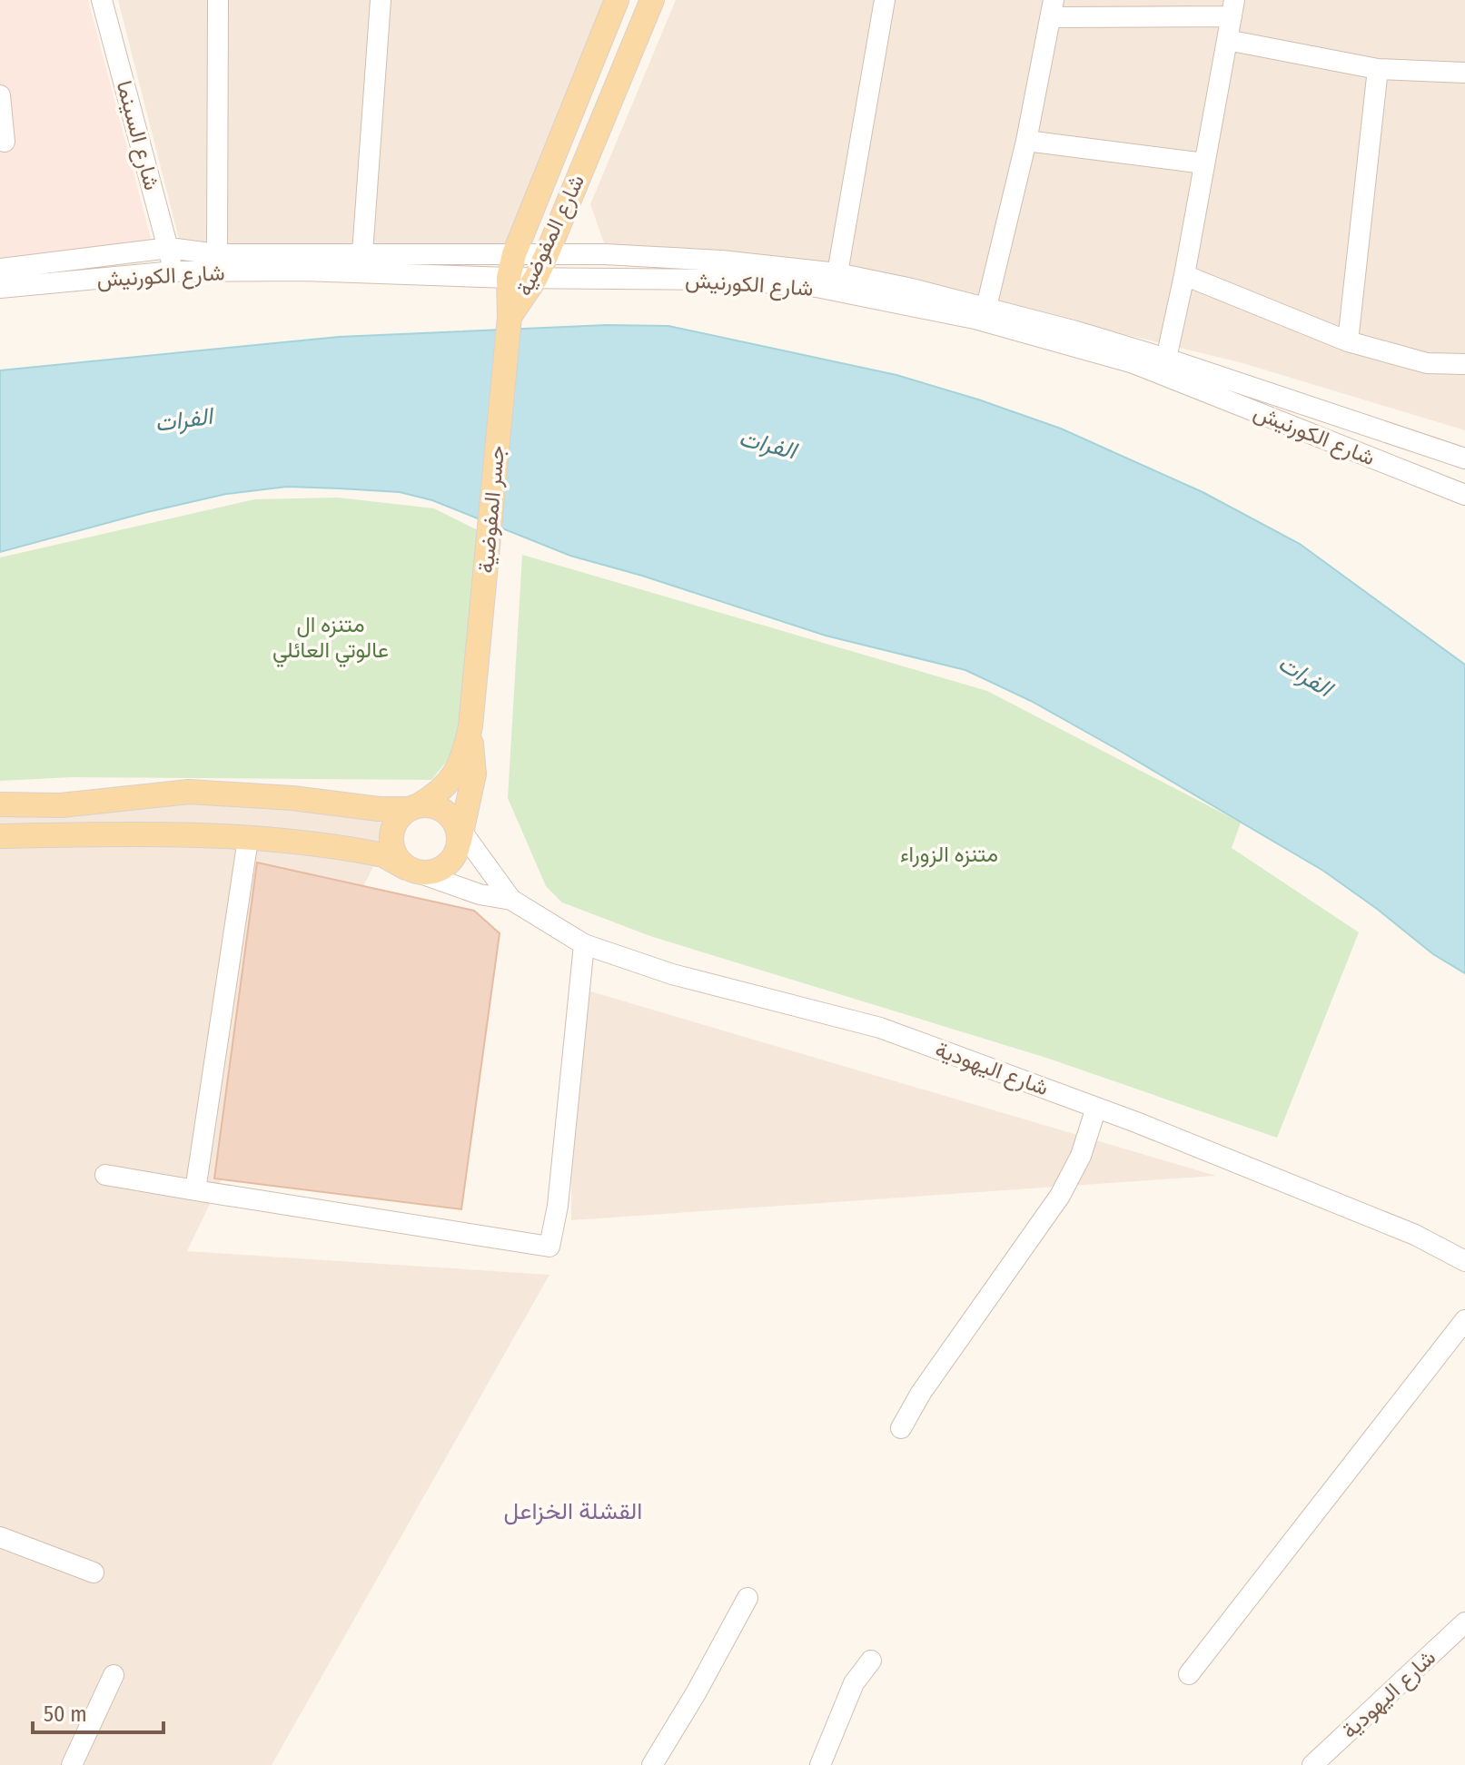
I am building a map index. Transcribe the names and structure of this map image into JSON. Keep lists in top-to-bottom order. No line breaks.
{"streets":{"main road":["شارع المفوضية","جسر المفوضية"],"street":["شارع السينما","شارع الكورنيش","شارع اليهودية"]},"crossings":[["شارع السينما","شارع الكورنيش"],["شارع المفوضية","شارع الكورنيش"],["شارع المفوضية","جسر المفوضية"]],"districts":["القشلة الخزاعل"],"water":["الفرات"],"parks":["متنزه ال عالوتي العائلي","متنزه الزوراء"],"scale_bar":"50 m"}
